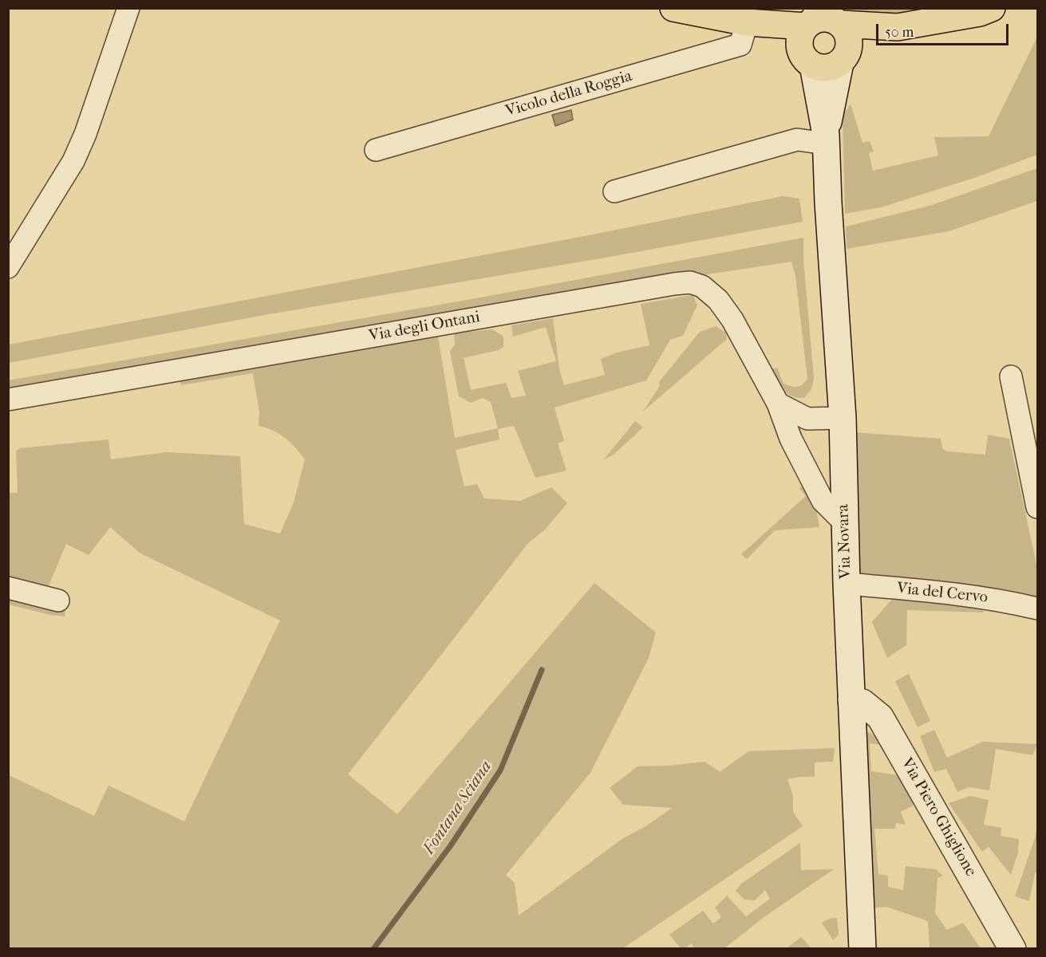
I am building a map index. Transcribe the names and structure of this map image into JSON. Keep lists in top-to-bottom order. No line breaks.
{"streets":{"main road":["Via Novara","Via Piero Ghiglione"],"street":["Vicolo della Roggia","Via degli Ontani","Via del Cervo"]},"crossings":[["Via degli Ontani","Via Novara"],["Via Novara","Via del Cervo"],["Via Novara","Via Piero Ghiglione"]],"water":["Fontana Sciana"],"scale_bar":"50 m"}
